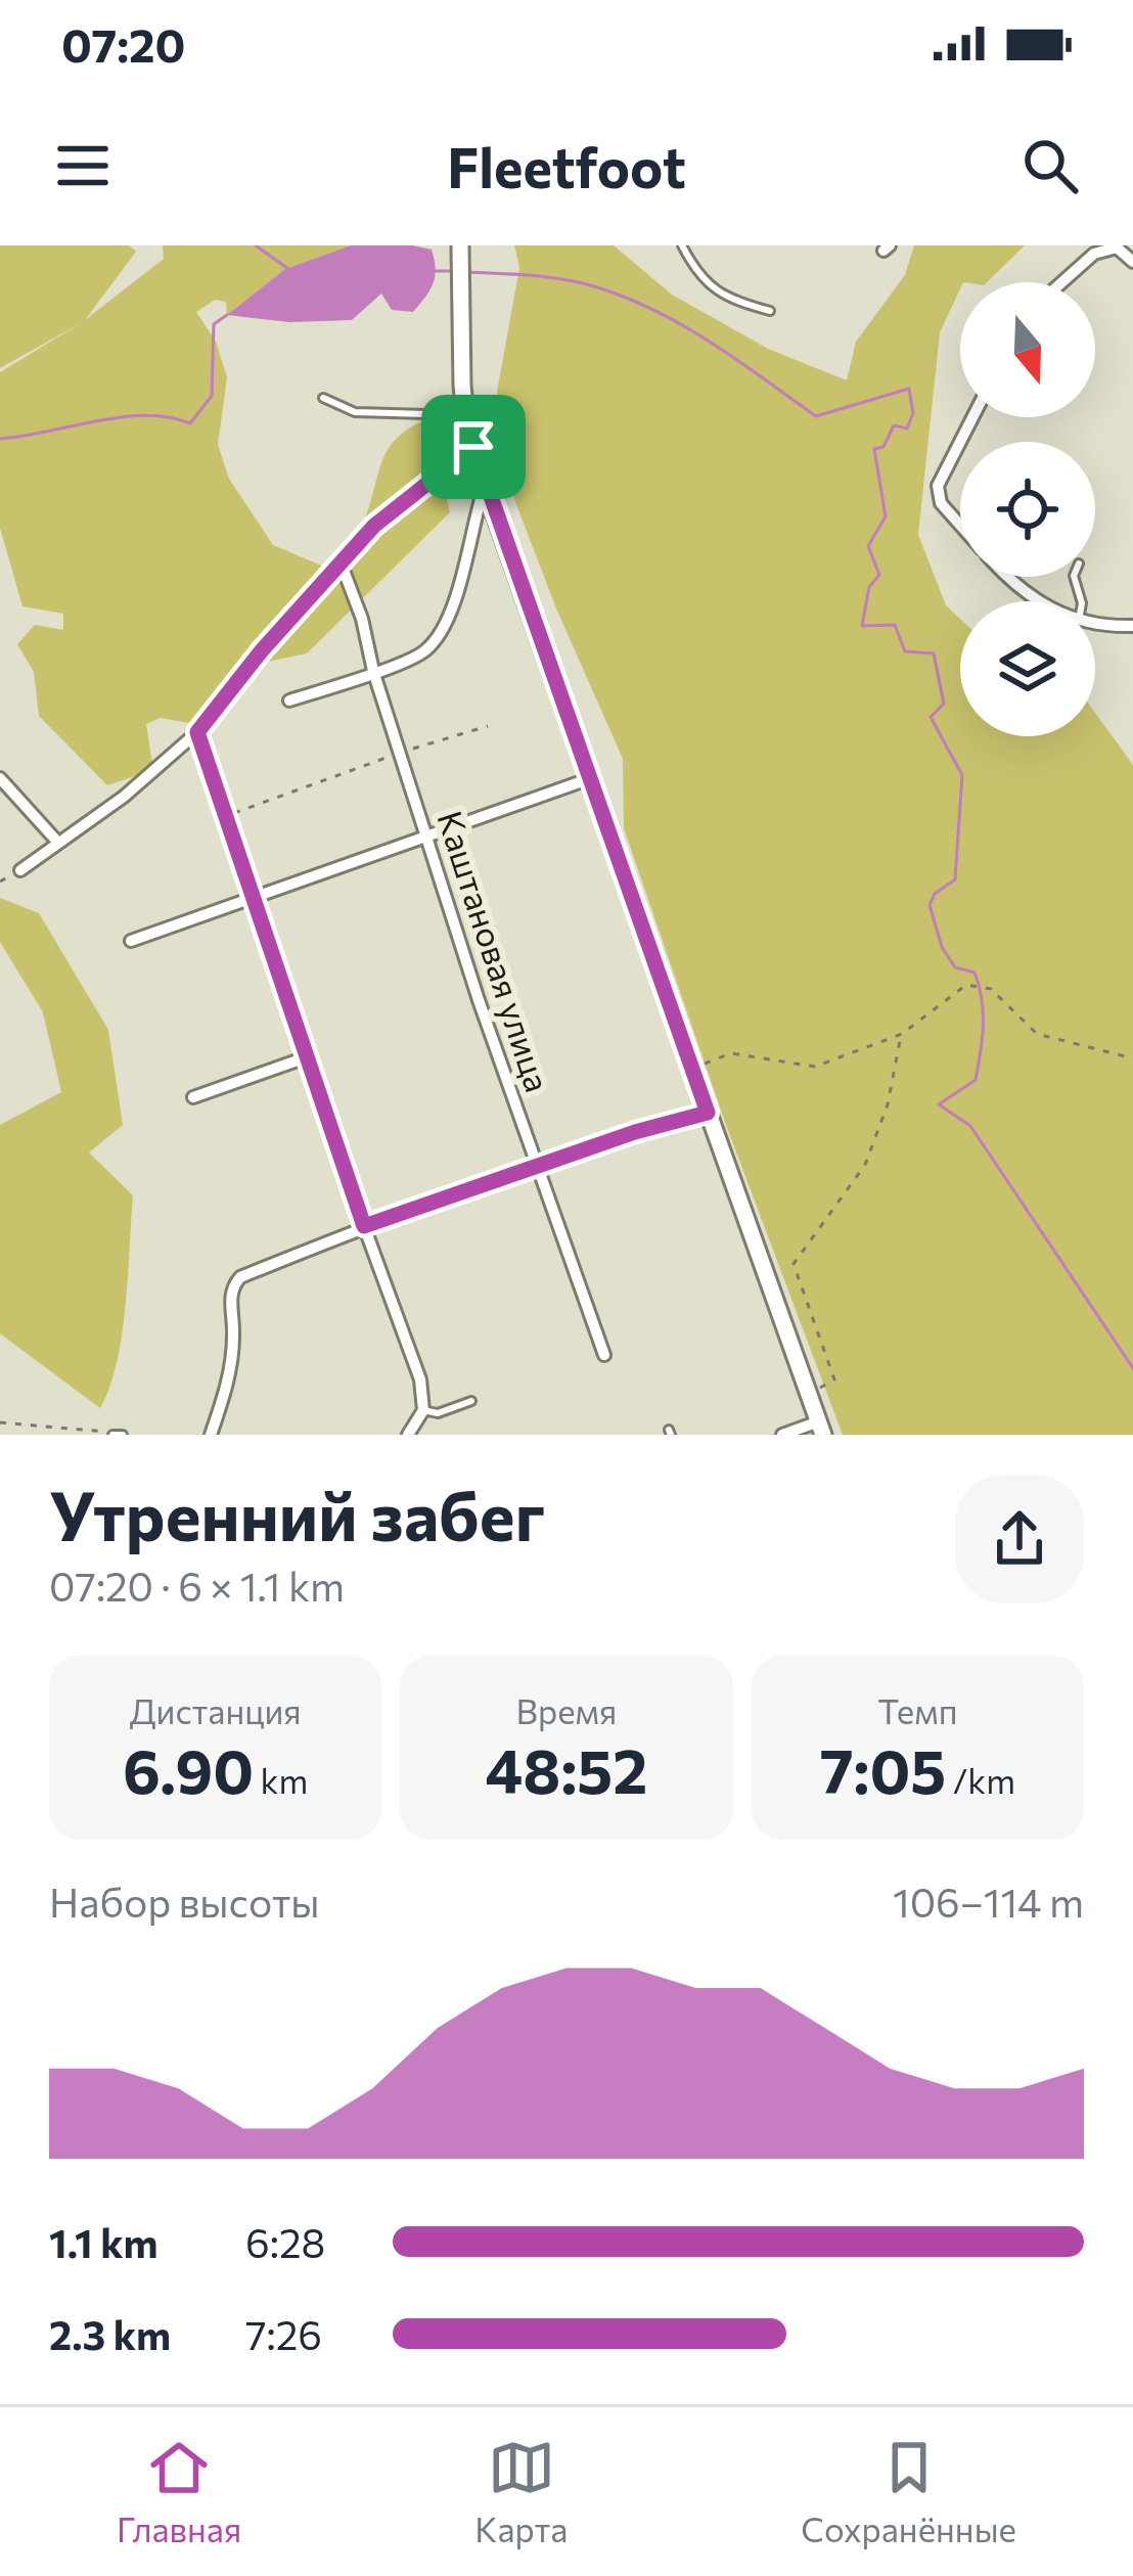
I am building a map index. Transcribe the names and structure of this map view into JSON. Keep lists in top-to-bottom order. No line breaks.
{"streets":{"street":["Каштановая улица"]},"north":"bottom","page":{"status":"07:20","header":"Fleetfoot","heading":["Утренний забег","07:20 · 6 × 1.1 km"],"stats":[["Дистанция","6.90 km"],["Время","48:52"],["Темп","7:05 /km"]],"chart":["Набор высоты","106–114 m"],"list":[{"name":"1.1 km","note":"6:28"},{"name":"2.3 km","note":"7:26"}],"tabs":["Главная","Карта","Сохранённые"]}}
